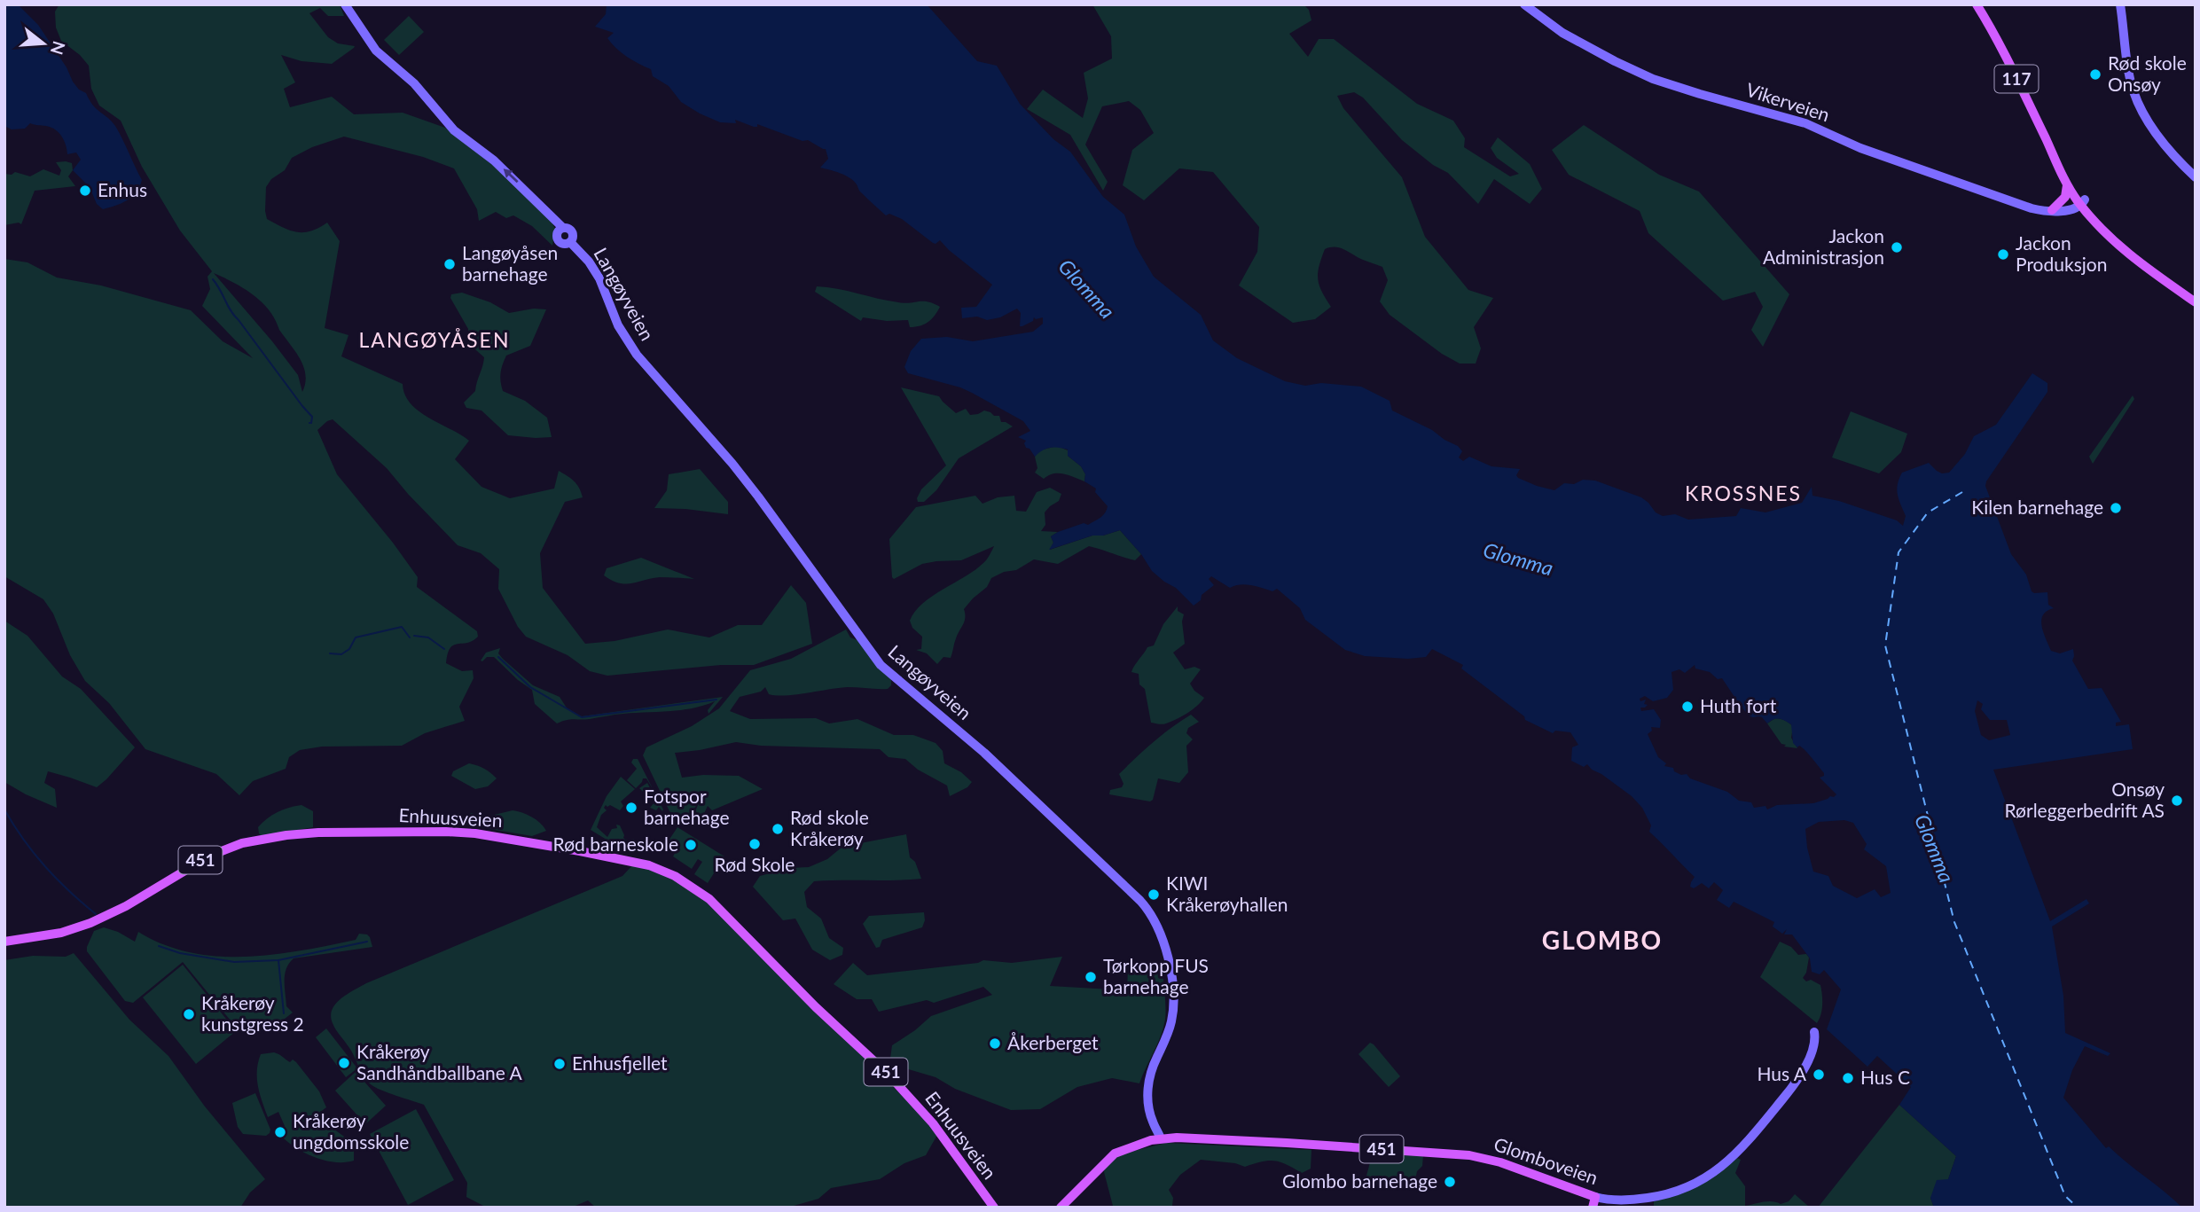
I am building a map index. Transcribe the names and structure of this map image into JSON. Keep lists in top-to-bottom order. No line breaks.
{"streets":{"main road":["117","Vikerveien","Langøyveien","Enhuusveien","451","Glomboveien"]},"crossings":[["117","Vikerveien"],["Langøyveien","Glomboveien"]],"one_way":["Langøyveien"],"districts":["LANGØYÅSEN","KROSSNES","GLOMBO"],"water":["Glomma"],"places":["Rød skole Onsøy","Enhus","Jackon Administrasjon","Jackon Produksjon","Langøyåsen barnehage","Kilen barnehage","Huth fort","Onsøy Rørleggerbedrift AS","Fotspor barnehage","Rød skole Kråkerøy","Rød Skole","Rød barneskole","KIWI Kråkerøyhallen","Tørkopp FUS barnehage","Kråkerøy kunstgress 2","Åkerberget","Kråkerøy Sandhåndballbane A","Enhusfjellet","Hus A","Hus C","Kråkerøy ungdomsskole","Glombo barnehage"],"north":"right"}
